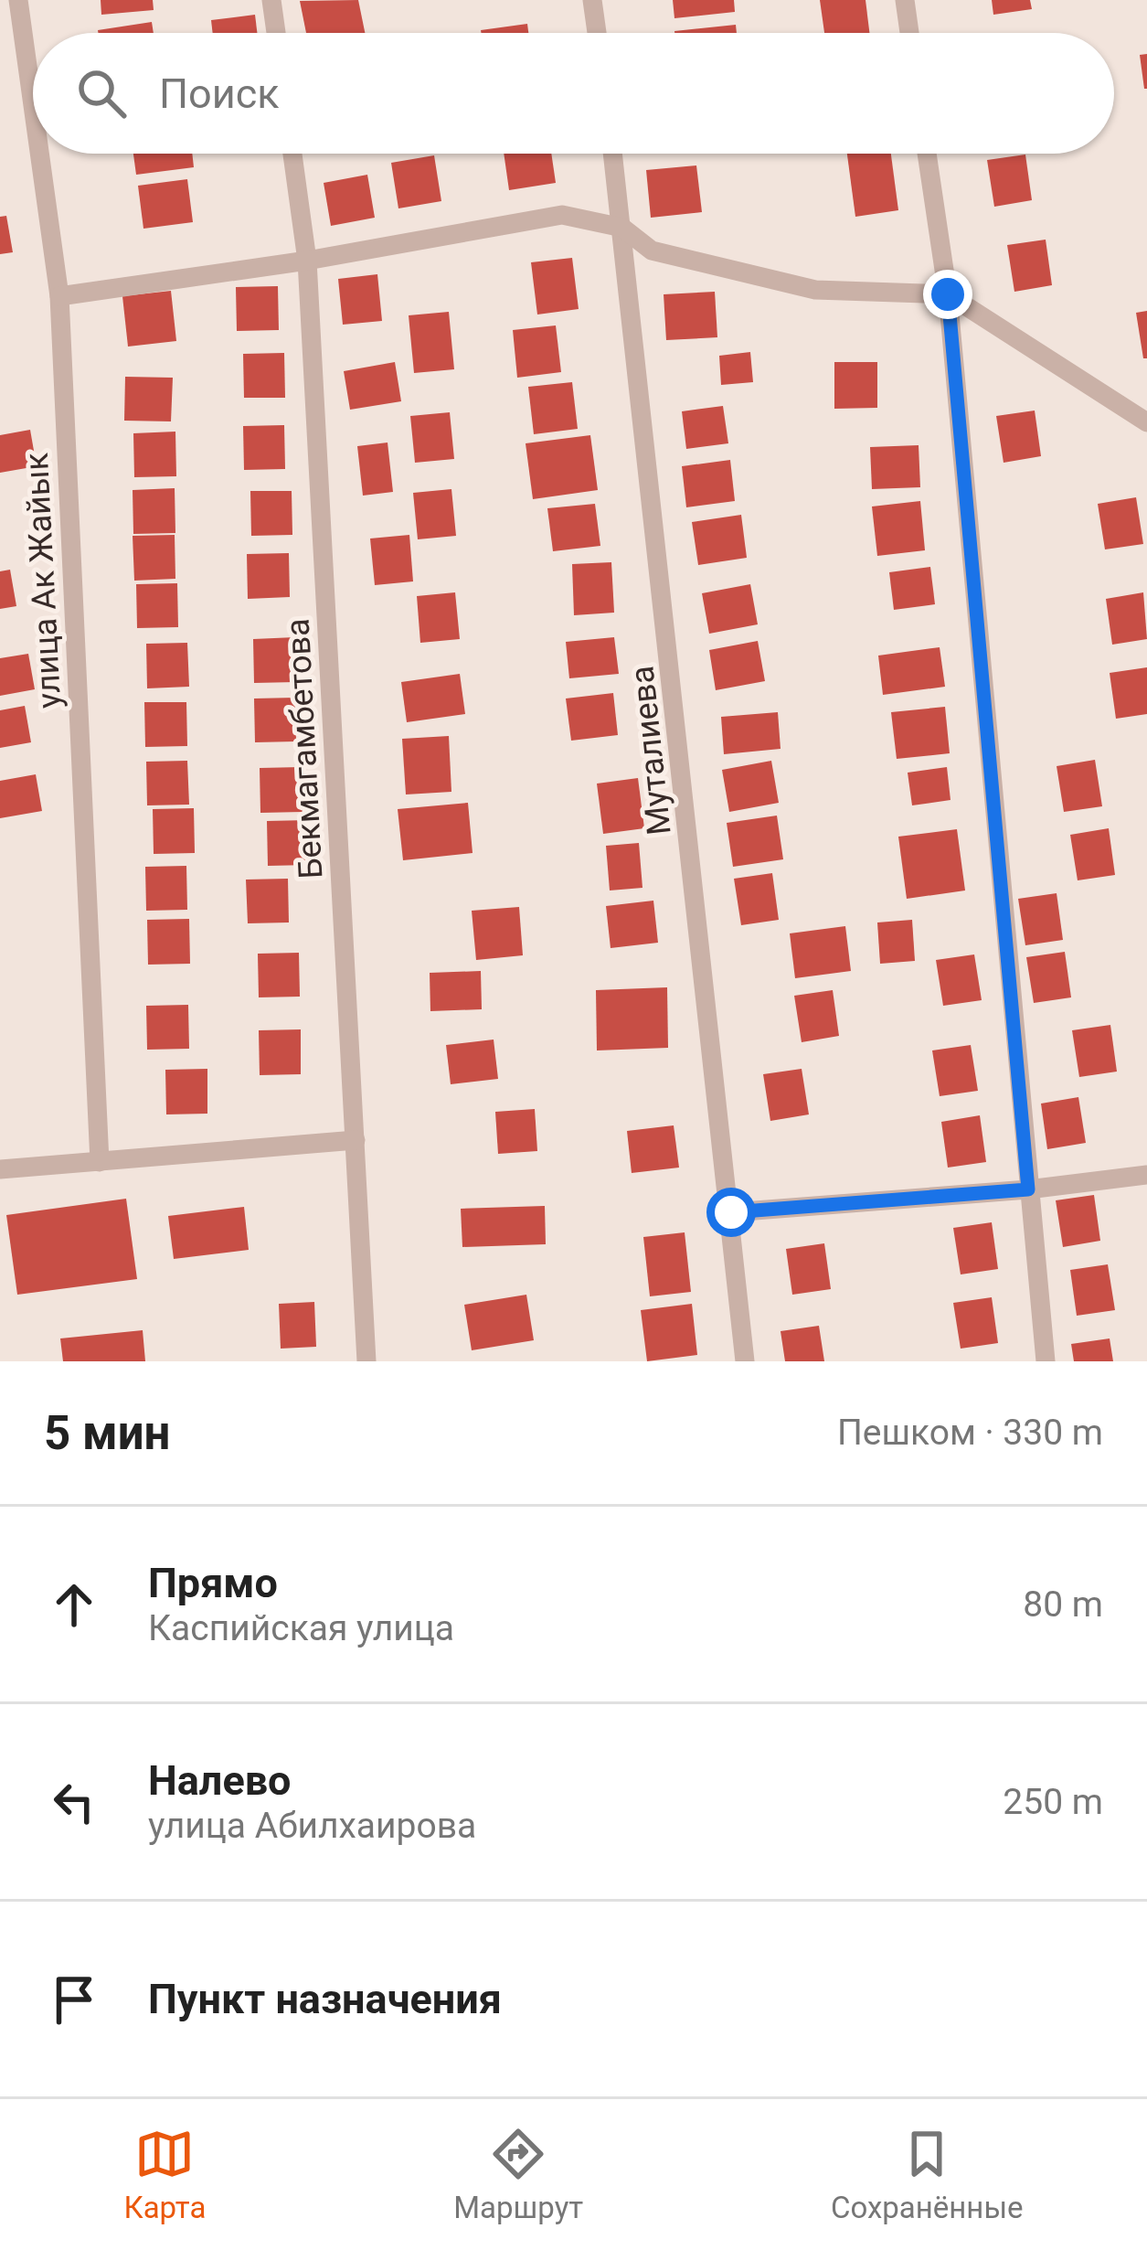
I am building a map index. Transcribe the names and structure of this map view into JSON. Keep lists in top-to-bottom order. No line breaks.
{"streets":{"street":["улица Ак Жайык","Бекмагамбетова","Муталиева"]},"page":{"search":"Поиск","heading":["5 мин","Пешком · 330 m"],"list":[["Прямо","Каспийская улица","80 m"],["Налево","улица Абилхаирова","250 m"],"Пункт назначения"],"nav":["Карта","Маршрут","Сохранённые"]}}
